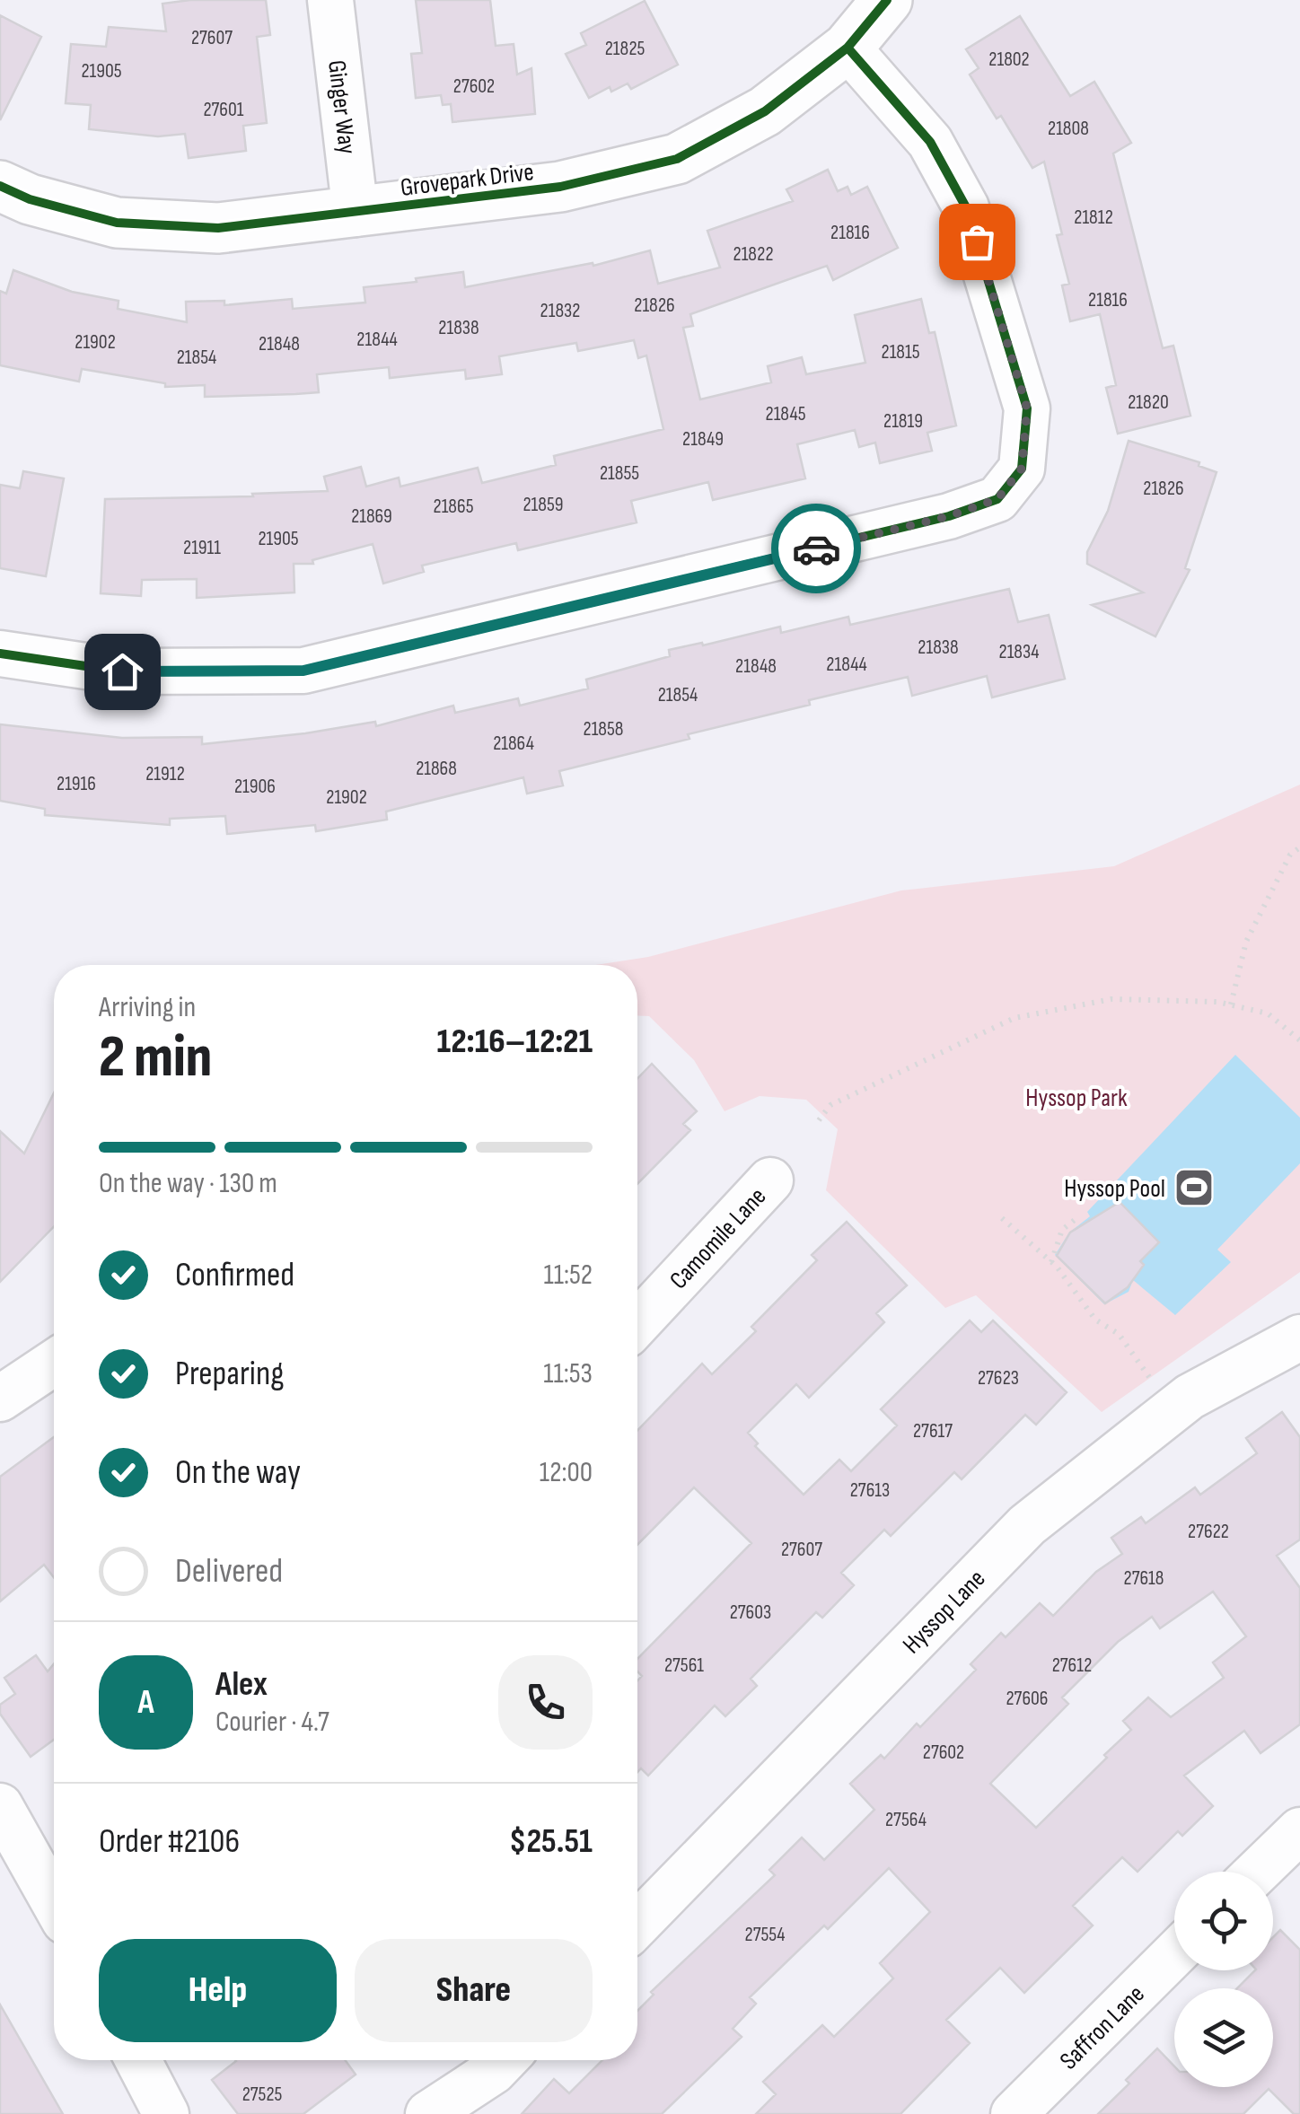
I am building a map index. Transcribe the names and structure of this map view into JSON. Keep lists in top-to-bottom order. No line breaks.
{"streets":{"street":["Ginger Way","Grovepark Drive","Camomile Lane","Hyssop Lane","Saffron Lane"]},"crossings":[["Ginger Way","Grovepark Drive"]],"parks":["Hyssop Park"],"places":{"sports":["Hyssop Pool"]},"house_numbers":["27607","21825","21802","21905","27602","27601","21808","21812","21816","21822","21816","21826","21832","21838","21844","21902","21848","21815","21854","21820","21845","21819","21849","21855","21826","21859","21865","21869","21905","21911","21838","21834","21844","21848","21854","21858","21864","21868","21912","21916","21906","21902","27623","27617","27613","27622","27607","27618","27603","27561","27612","27606","27602","27564","27554","27525"],"page":{"heading":["2 min","Arriving in","12:16–12:21"],"panel":["Alex","Courier · 4.7","Order #2106","$25.51"],"bar":"On the way · 130 m","list":[["Confirmed","11:52"],["Preparing","11:53"],["On the way","12:00"],"Delivered"],"round":"A","buttons":["Help","Share"]}}
